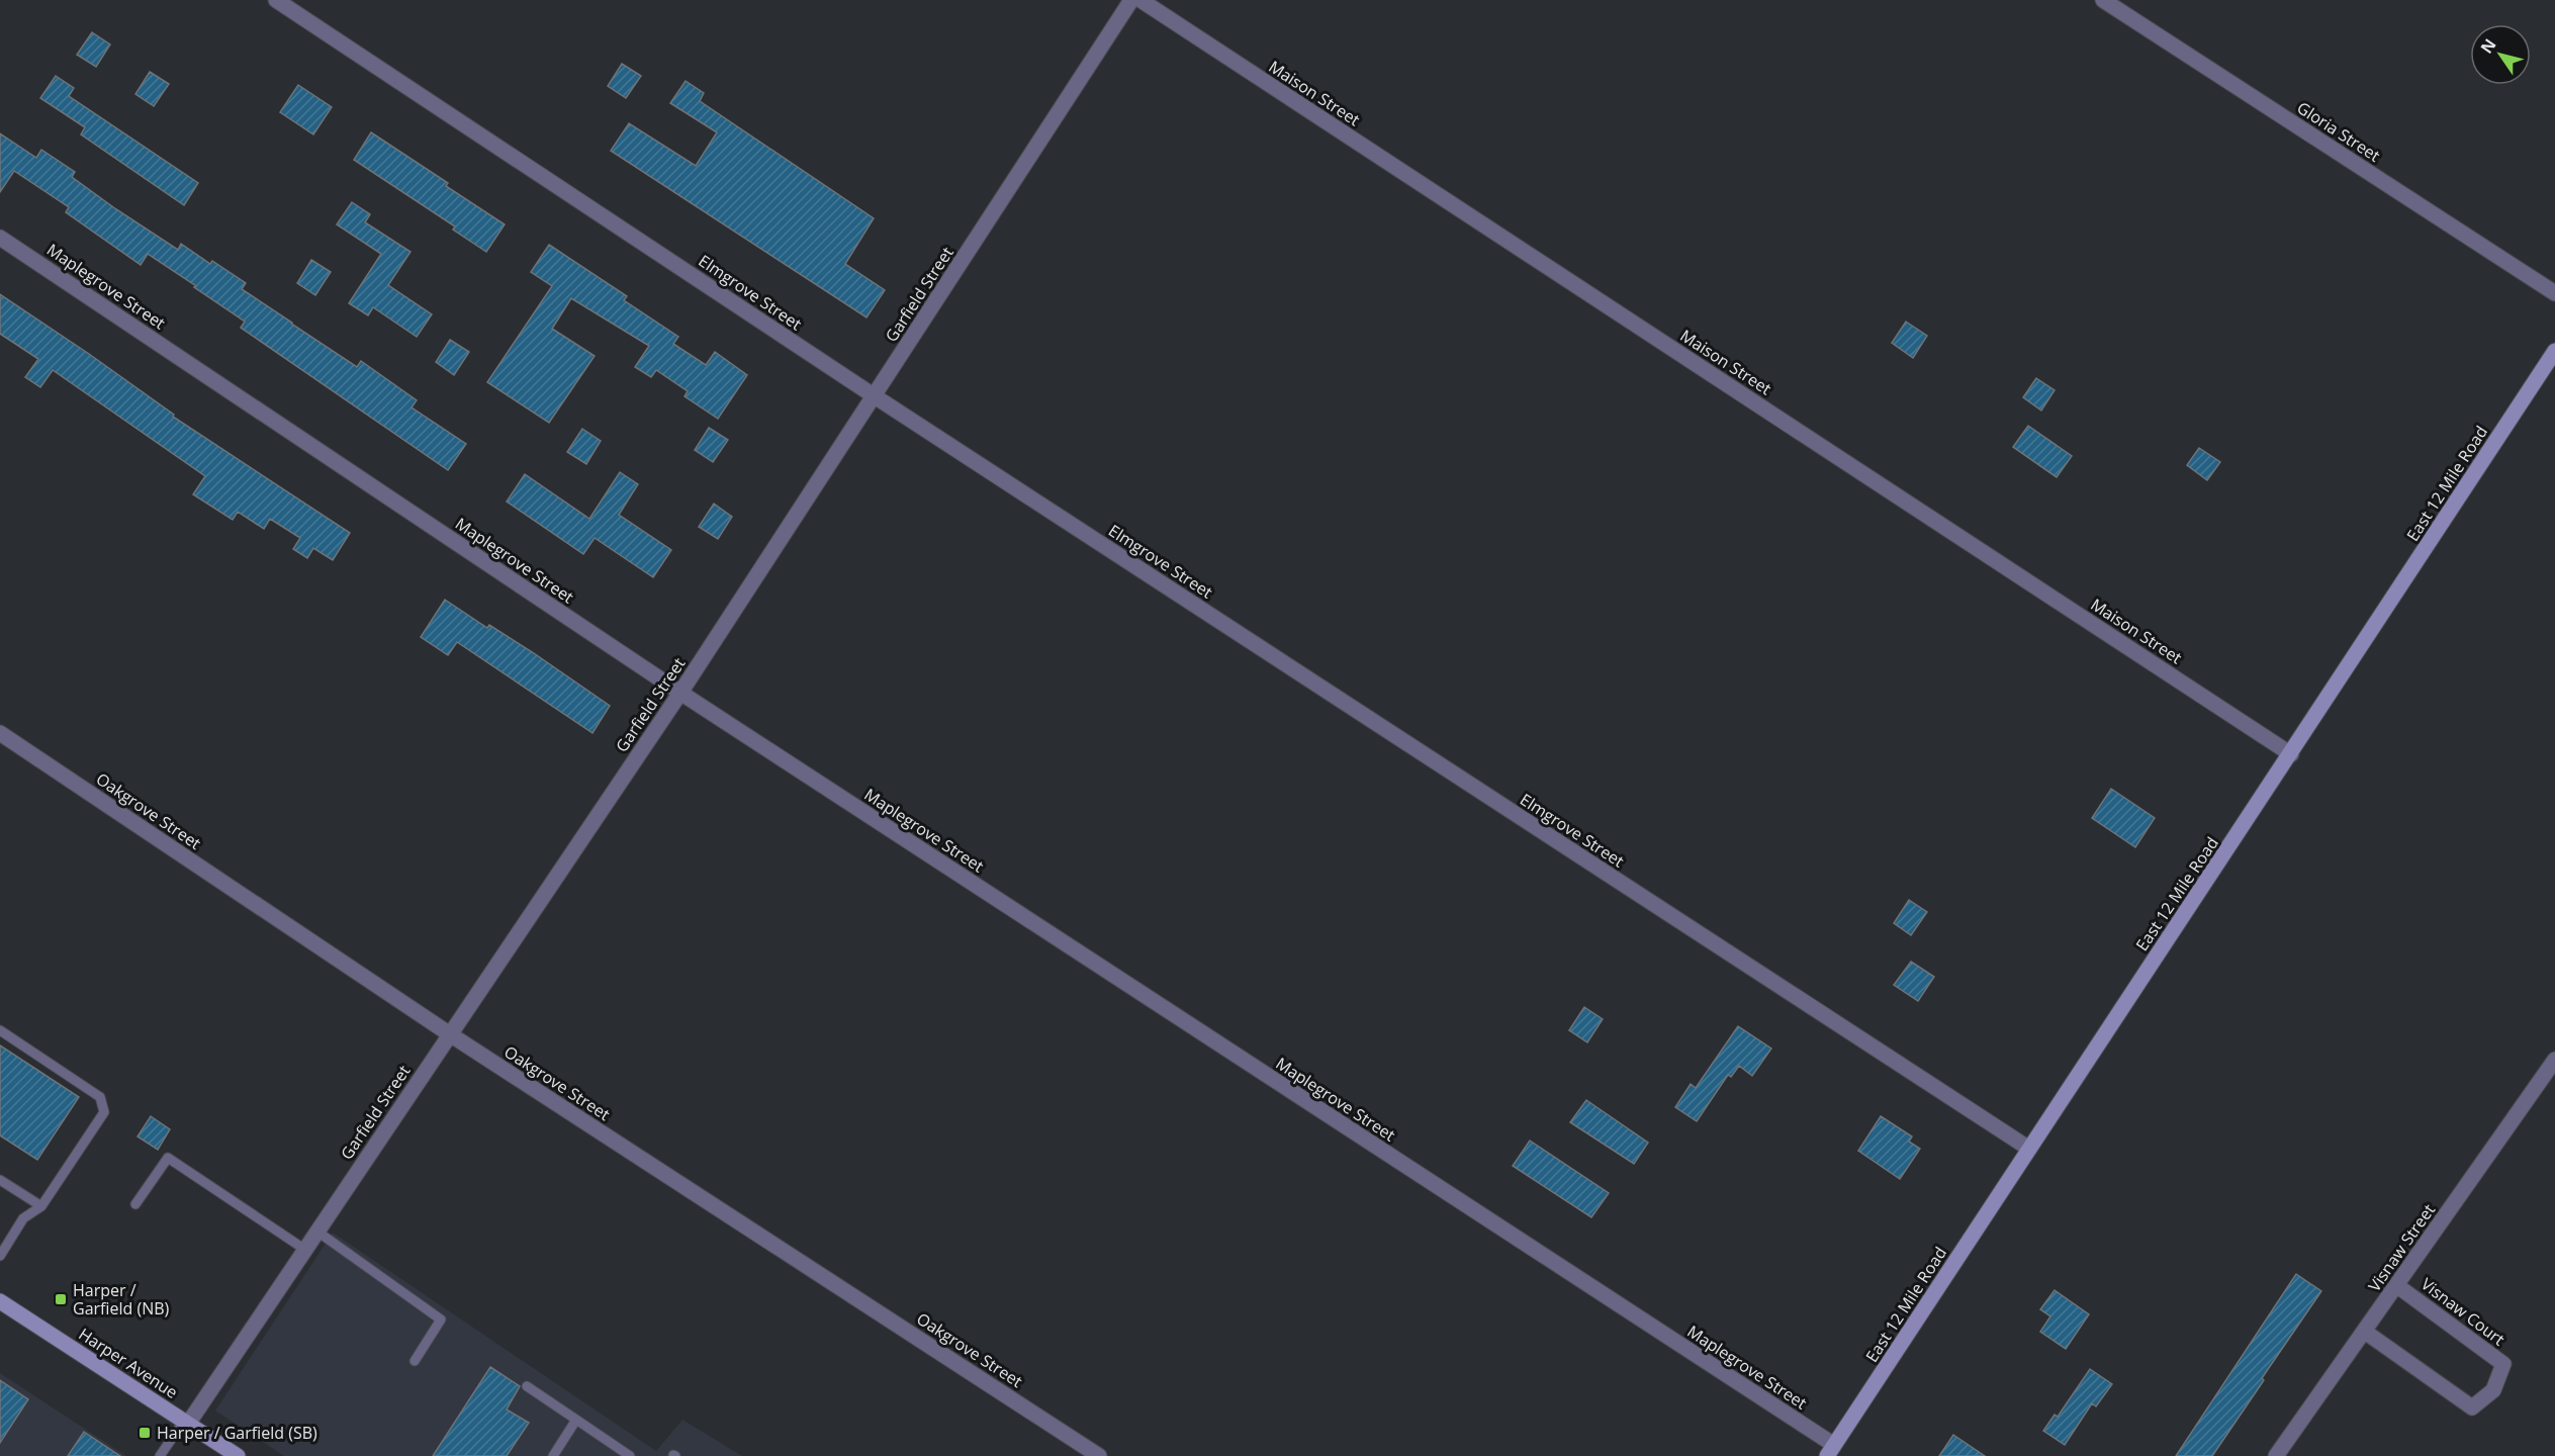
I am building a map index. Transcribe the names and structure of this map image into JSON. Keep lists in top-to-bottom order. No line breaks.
{"streets":{"main road":["East 12 Mile Road","Harper Avenue"],"street":["Maison Street","Gloria Street","Maplegrove Street","Elmgrove Street","Garfield Street","Oakgrove Street","Visnaw Street","Visnaw Court"]},"crossings":[["Maison Street","East 12 Mile Road"],["Maplegrove Street","Garfield Street"],["Maplegrove Street","East 12 Mile Road"],["Elmgrove Street","Garfield Street"],["Elmgrove Street","East 12 Mile Road"],["Garfield Street","Oakgrove Street"],["Garfield Street","Harper Avenue"],["Visnaw Street","Visnaw Court"]],"places":{"transit":["Harper / Garfield (NB)","Harper / Garfield (SB)"]},"north":"top left"}
